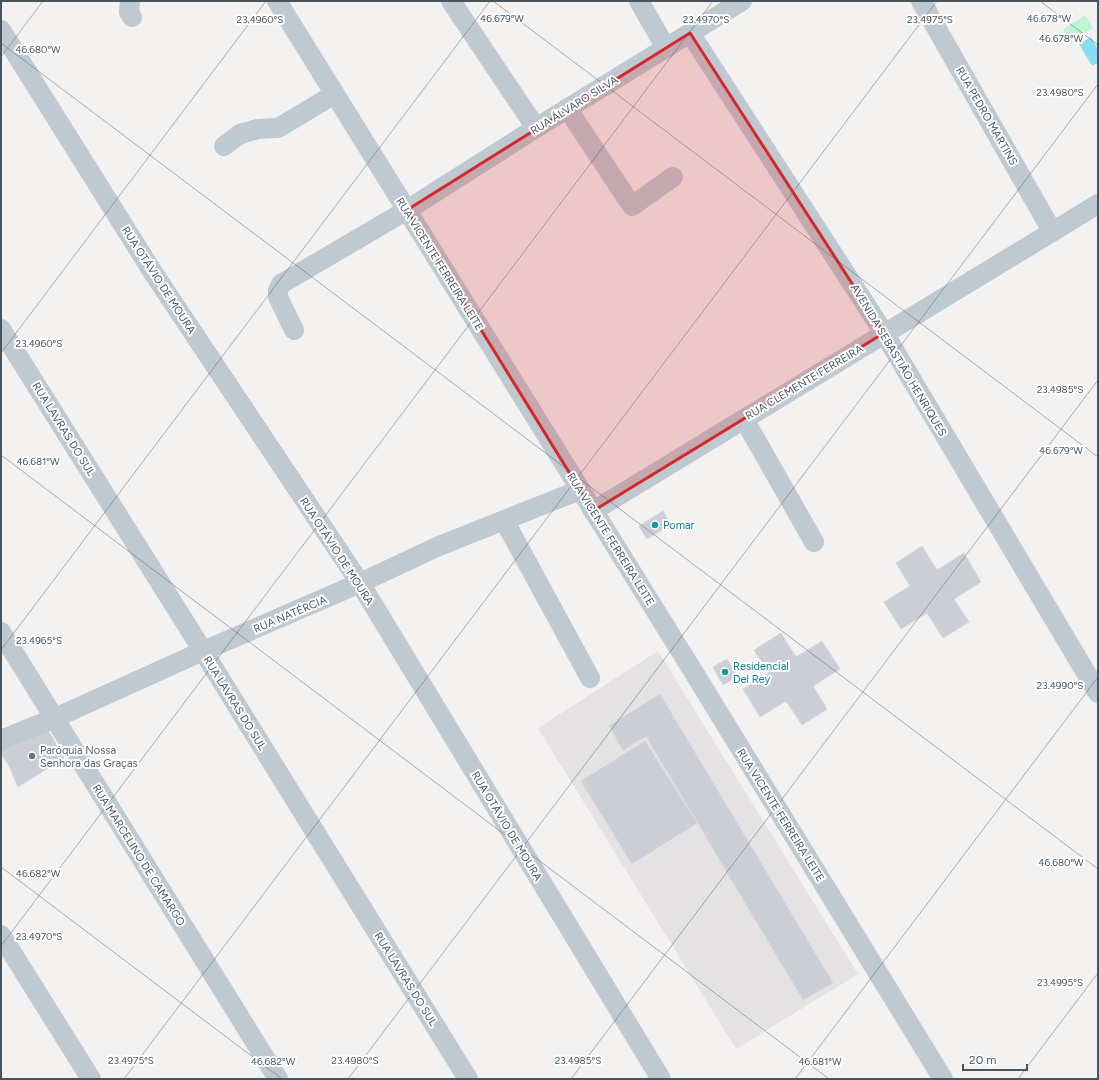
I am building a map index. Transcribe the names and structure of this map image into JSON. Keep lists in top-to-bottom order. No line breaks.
{"streets":{"street":["RUA ÁLVARO SILVA","RUA PEDRO MARTINS","RUA VICENTE FERREIRA LEITE","RUA OTÁVIO DE MOURA","AVENIDA SEBASTIÃO HENRIQUES","RUA CLEMENTE FERREIRA","RUA LAVRAS DO SUL","RUA NATÉRCIA","RUA MARCELINO DE CAMARGO"]},"crossings":[["RUA ÁLVARO SILVA","RUA VICENTE FERREIRA LEITE"],["RUA ÁLVARO SILVA","AVENIDA SEBASTIÃO HENRIQUES"],["RUA PEDRO MARTINS","RUA CLEMENTE FERREIRA"],["RUA VICENTE FERREIRA LEITE","RUA CLEMENTE FERREIRA"],["RUA VICENTE FERREIRA LEITE","RUA NATÉRCIA"],["RUA OTÁVIO DE MOURA","RUA NATÉRCIA"],["AVENIDA SEBASTIÃO HENRIQUES","RUA CLEMENTE FERREIRA"],["RUA LAVRAS DO SUL","RUA NATÉRCIA"],["RUA NATÉRCIA","RUA MARCELINO DE CAMARGO"]],"places":["Pomar","Residencial Del Rey","Paróquia Nossa Senhora das Graças"],"scale_bar":"20 m","coordinates":["46.679°W","46.678°W","23.4960°S","23.4970°S","23.4975°S","46.680°W","23.4980°S","23.4985°S","46.681°W","23.4965°S","23.4990°S","46.682°W","23.4995°S"]}
